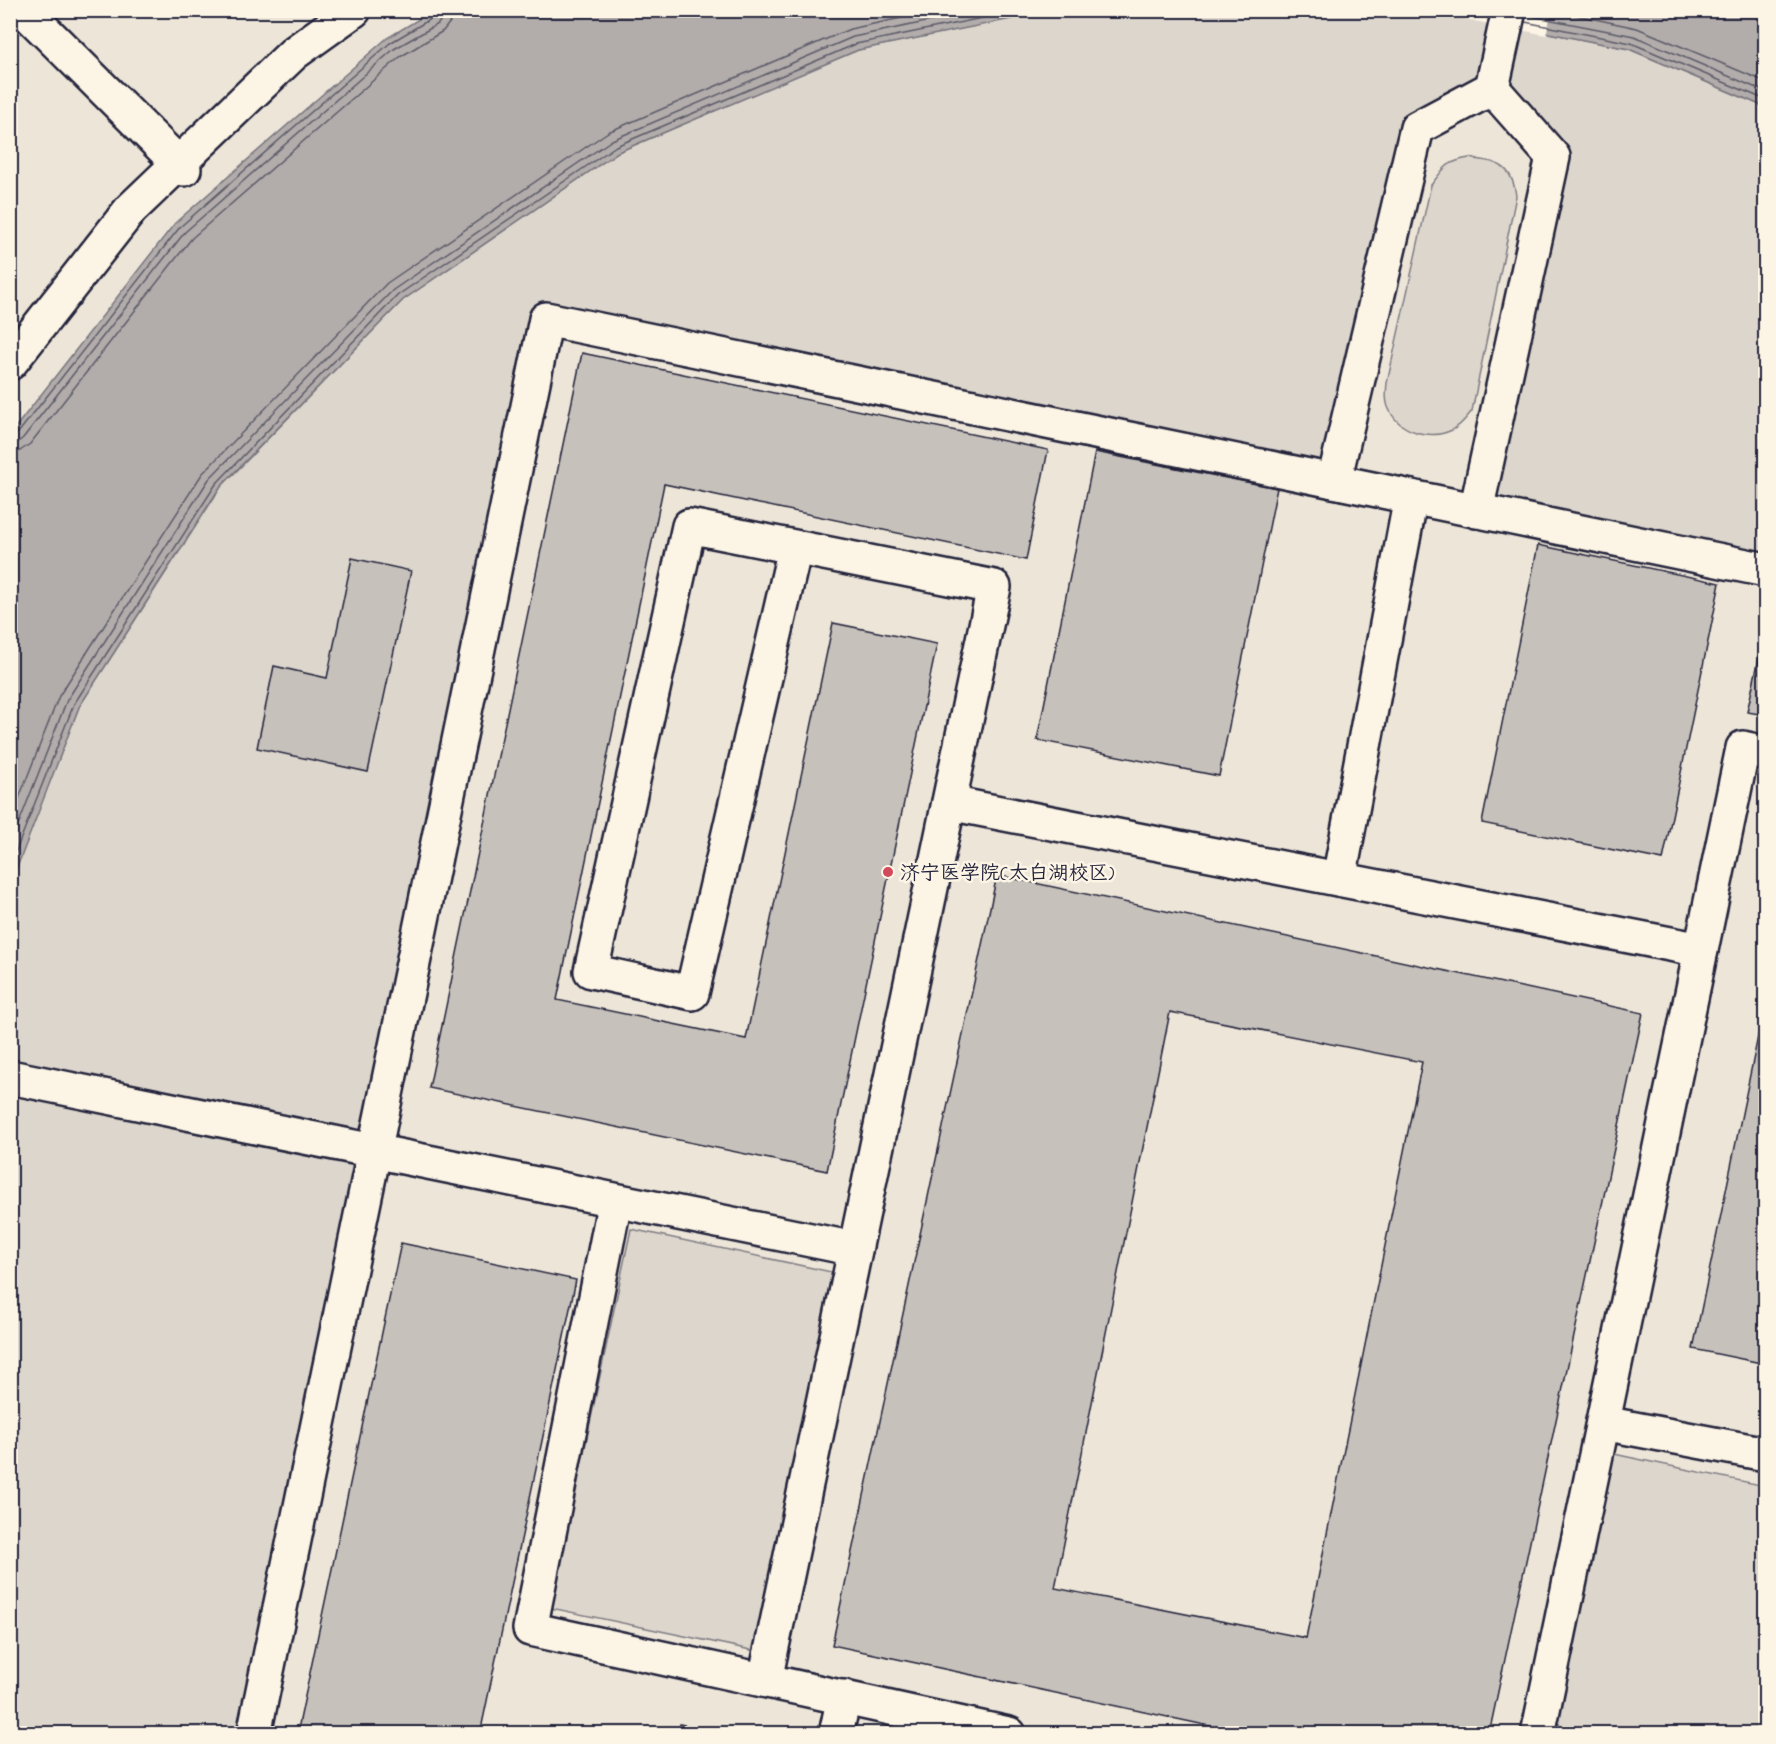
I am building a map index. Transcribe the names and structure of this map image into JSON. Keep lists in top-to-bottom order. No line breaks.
{"places":["济宁医学院(太白湖校区)"]}
